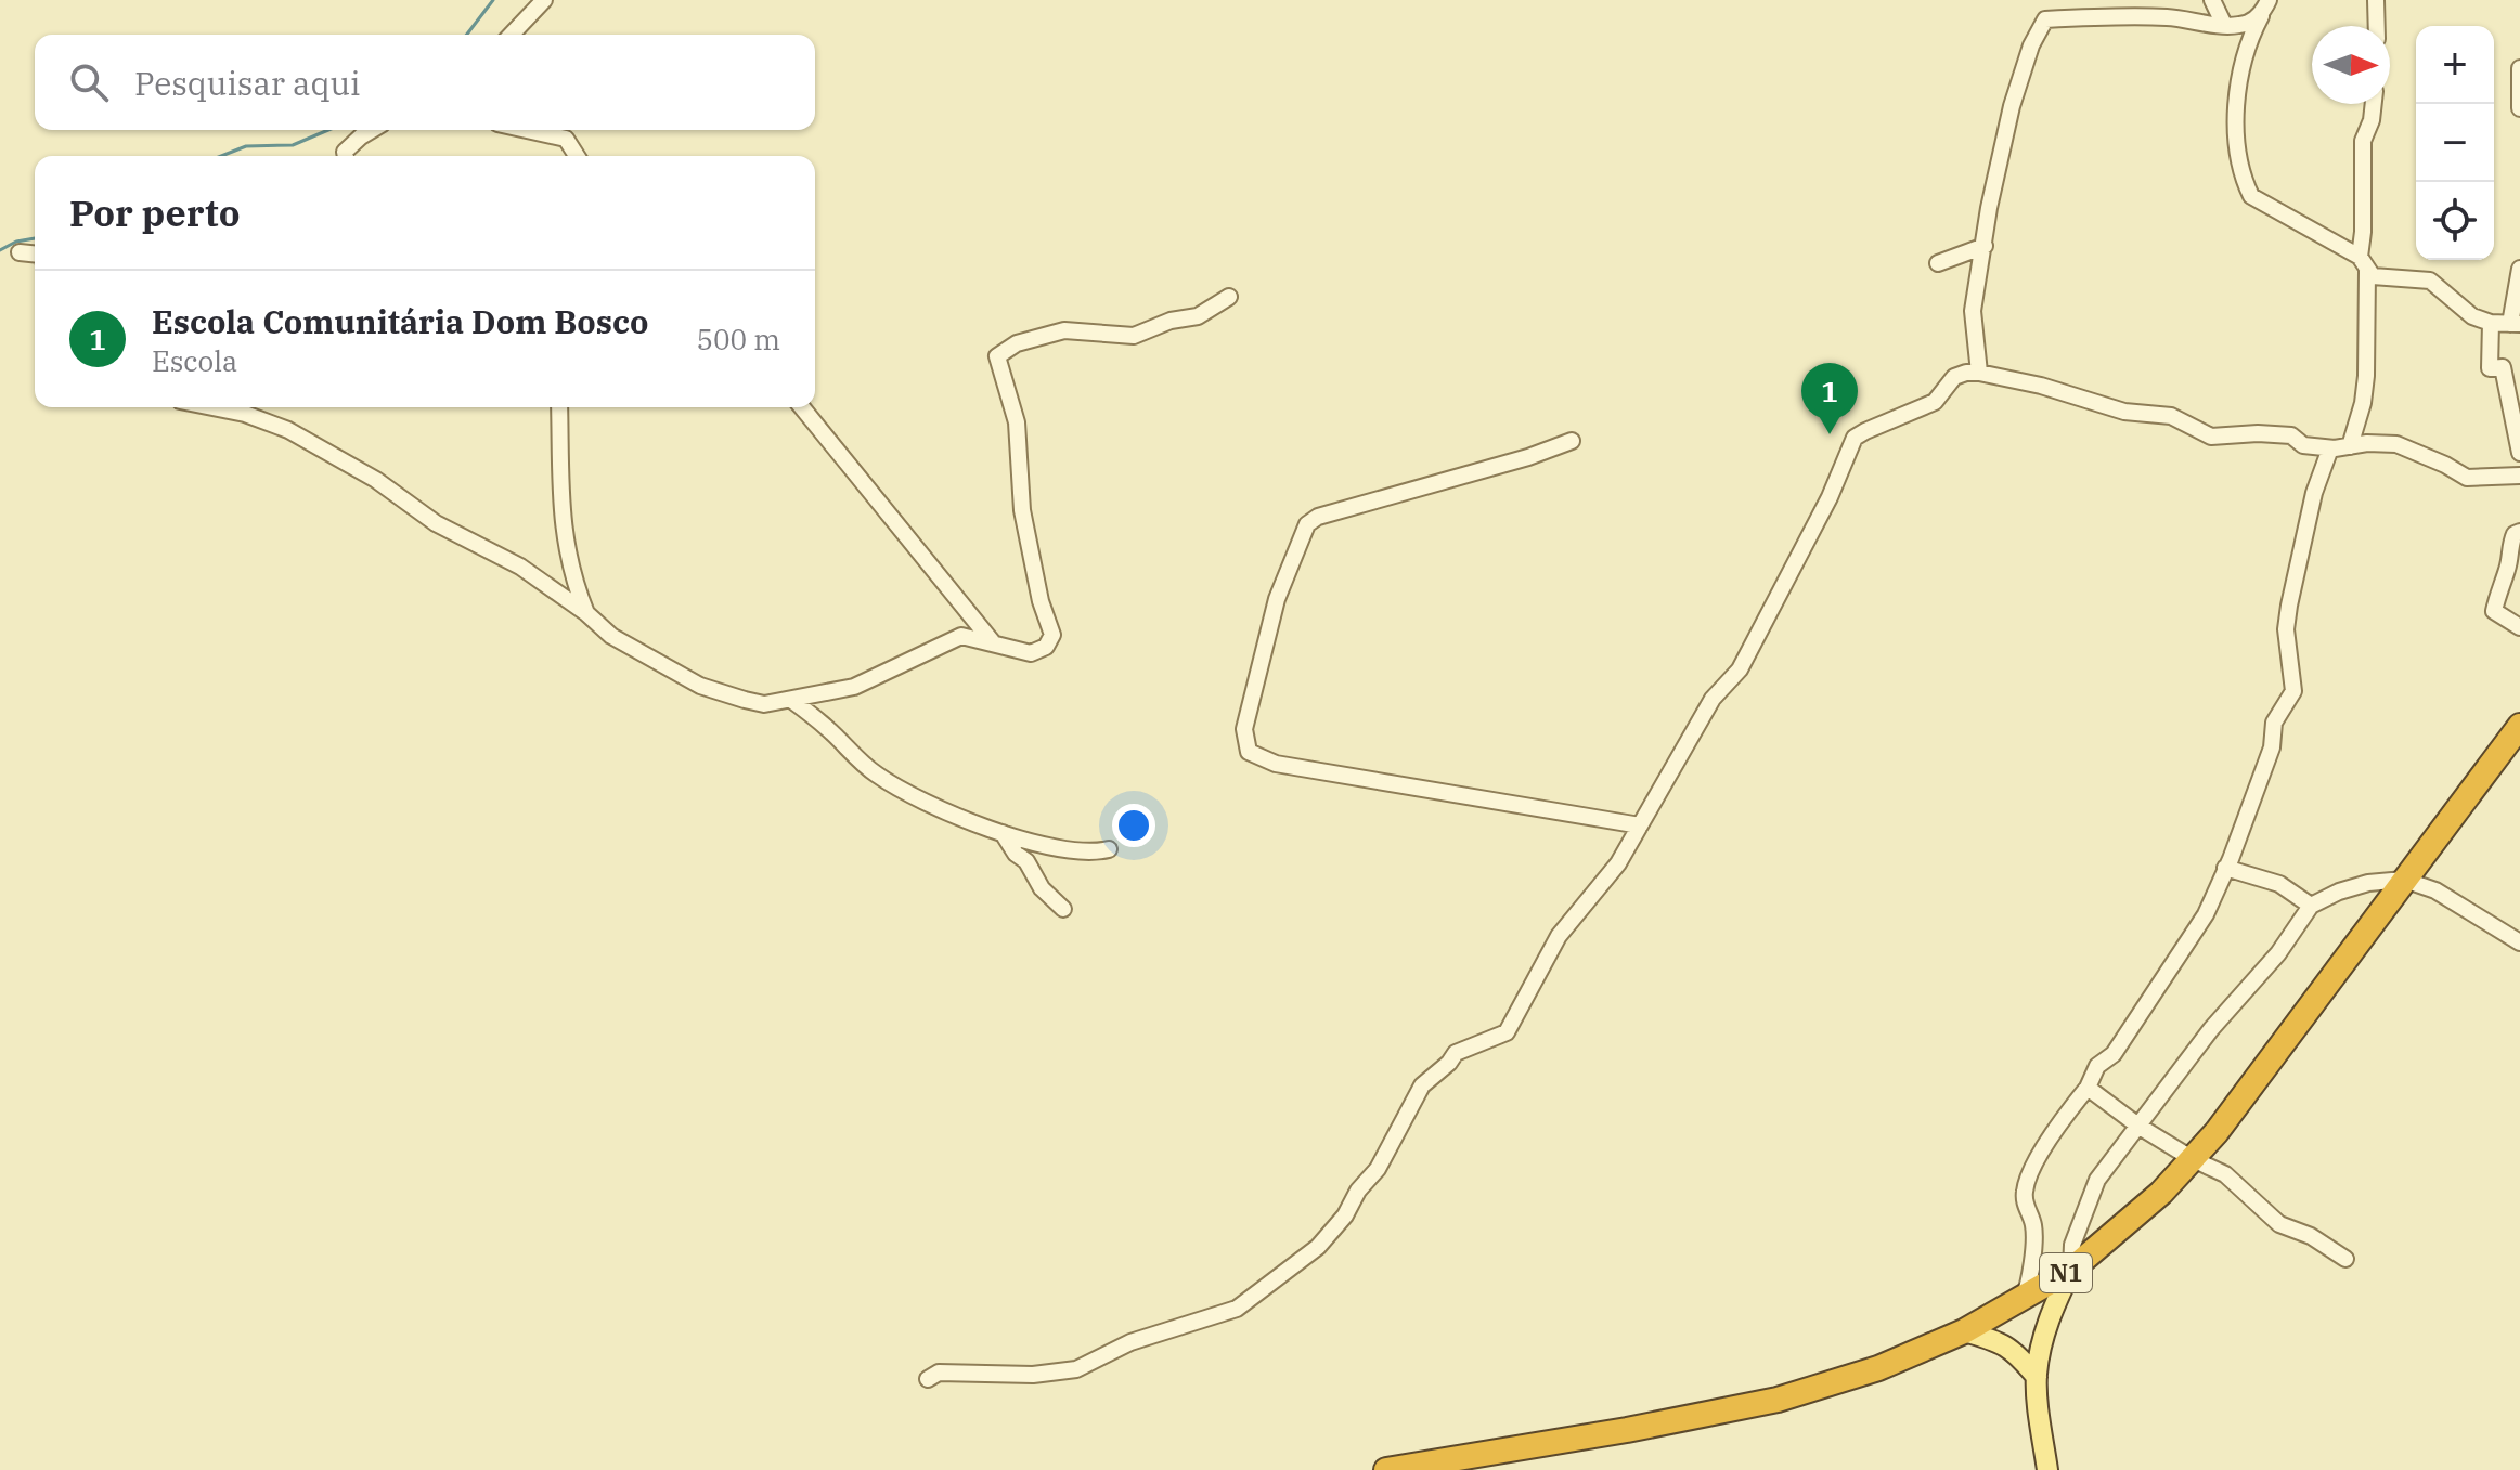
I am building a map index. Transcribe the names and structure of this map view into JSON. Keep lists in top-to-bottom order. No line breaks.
{"streets":{"highway":["N1"]},"north":"right","page":{"map_buttons":["+","−"],"search":"Pesquisar aqui","heading":"Por perto","list":[{"mark":"1","name":"Escola Comunitária Dom Bosco","note":"Escola","value":"500 m"}],"pins":"1"}}
